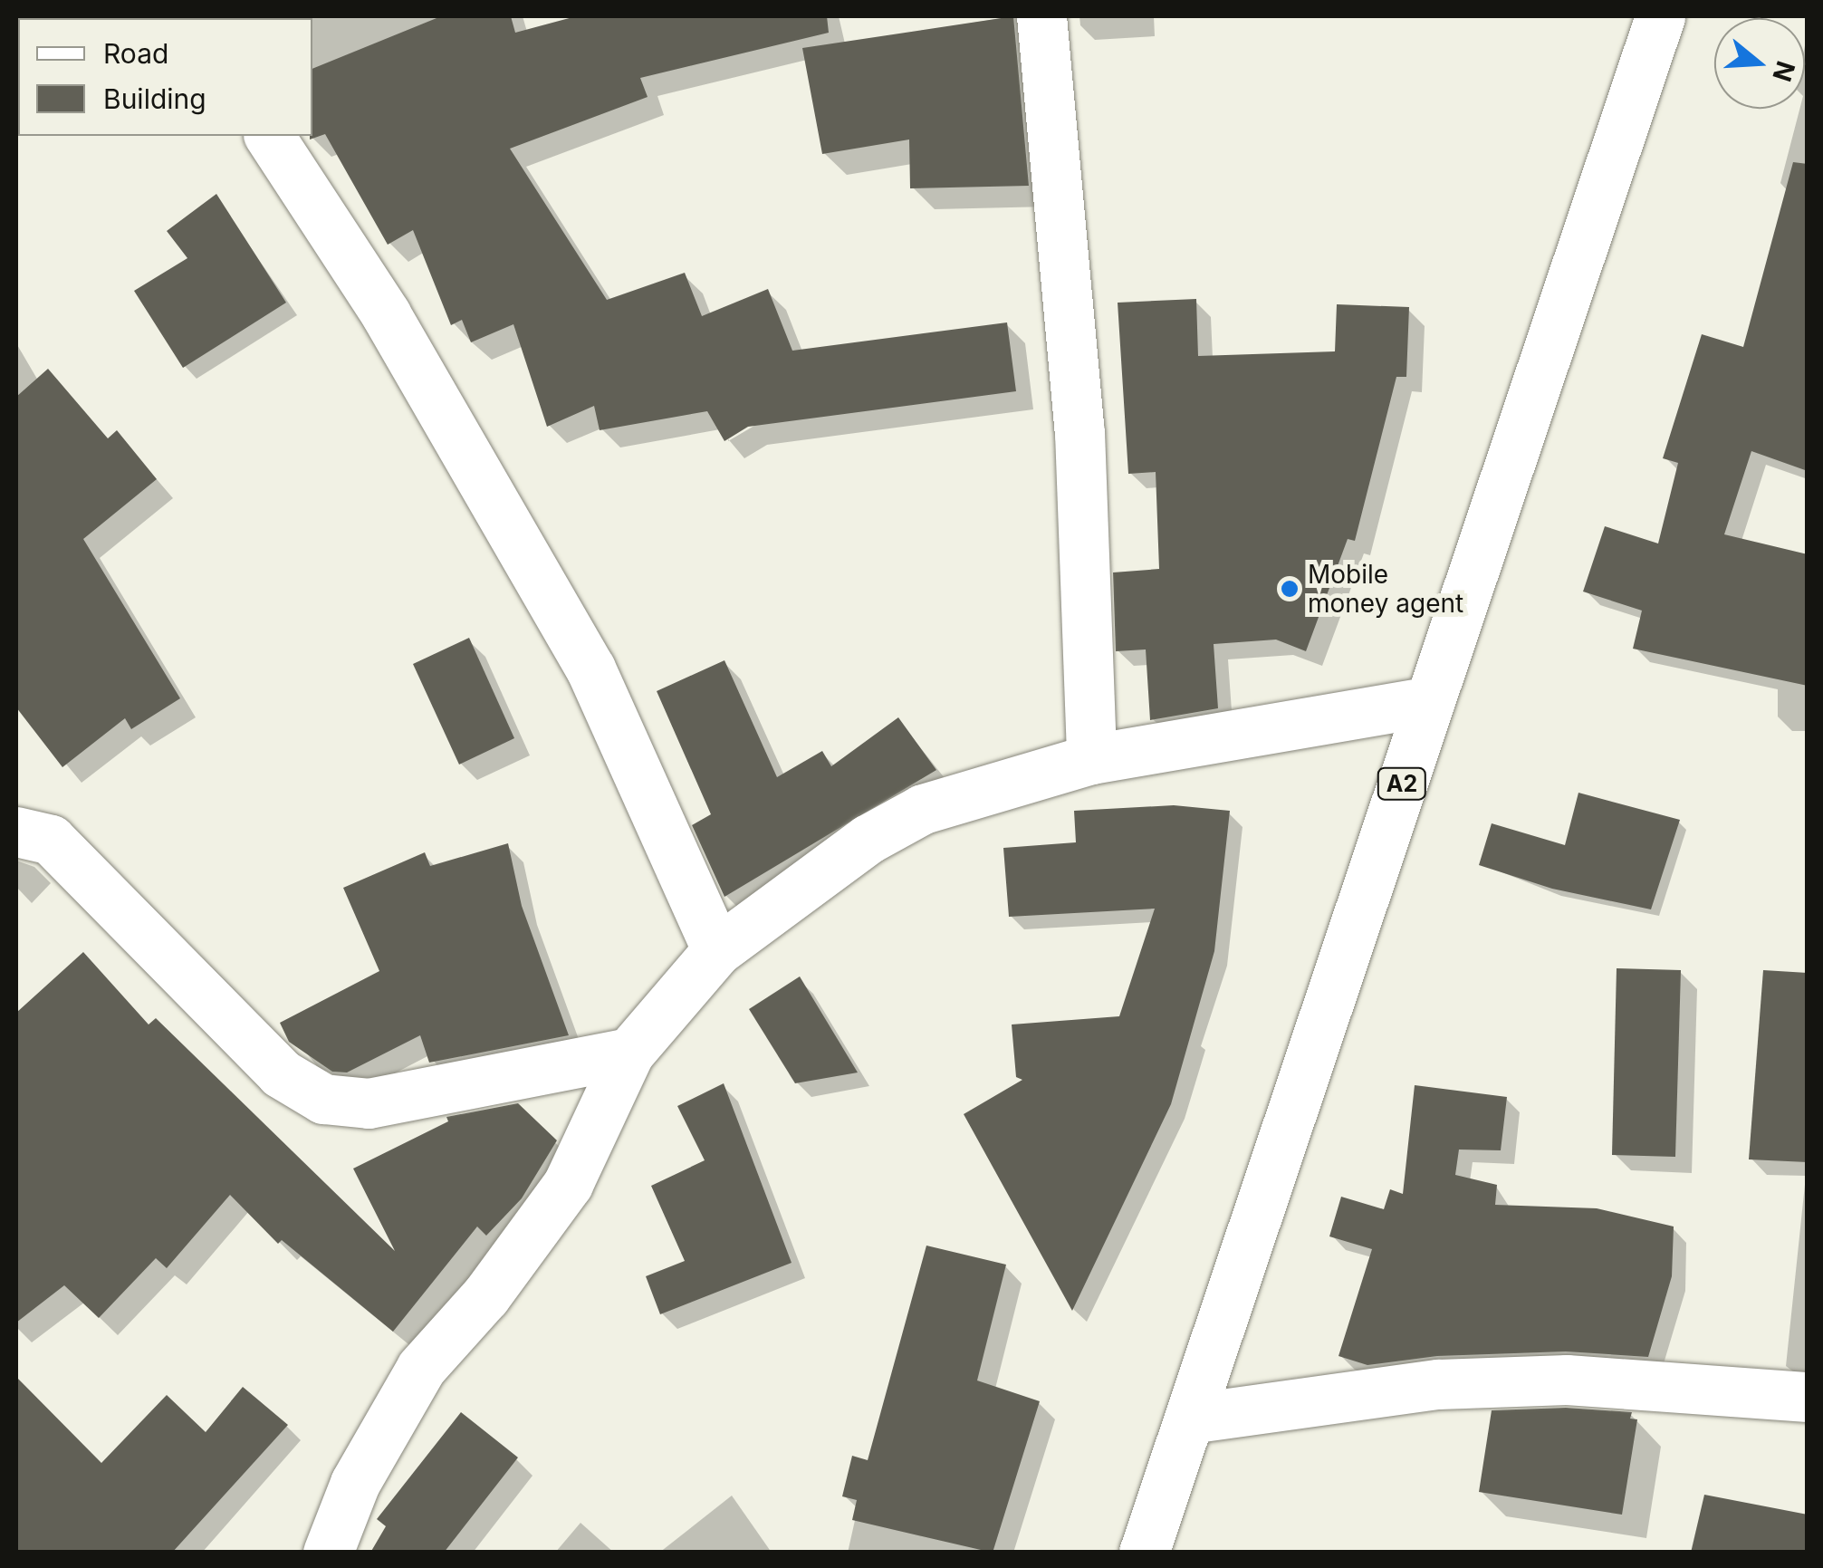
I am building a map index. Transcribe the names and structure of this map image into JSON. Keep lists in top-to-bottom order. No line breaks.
{"streets":{"main road":["A2"]},"places":["Mobile money agent"],"legend":["Road","Building"],"north":"right"}
